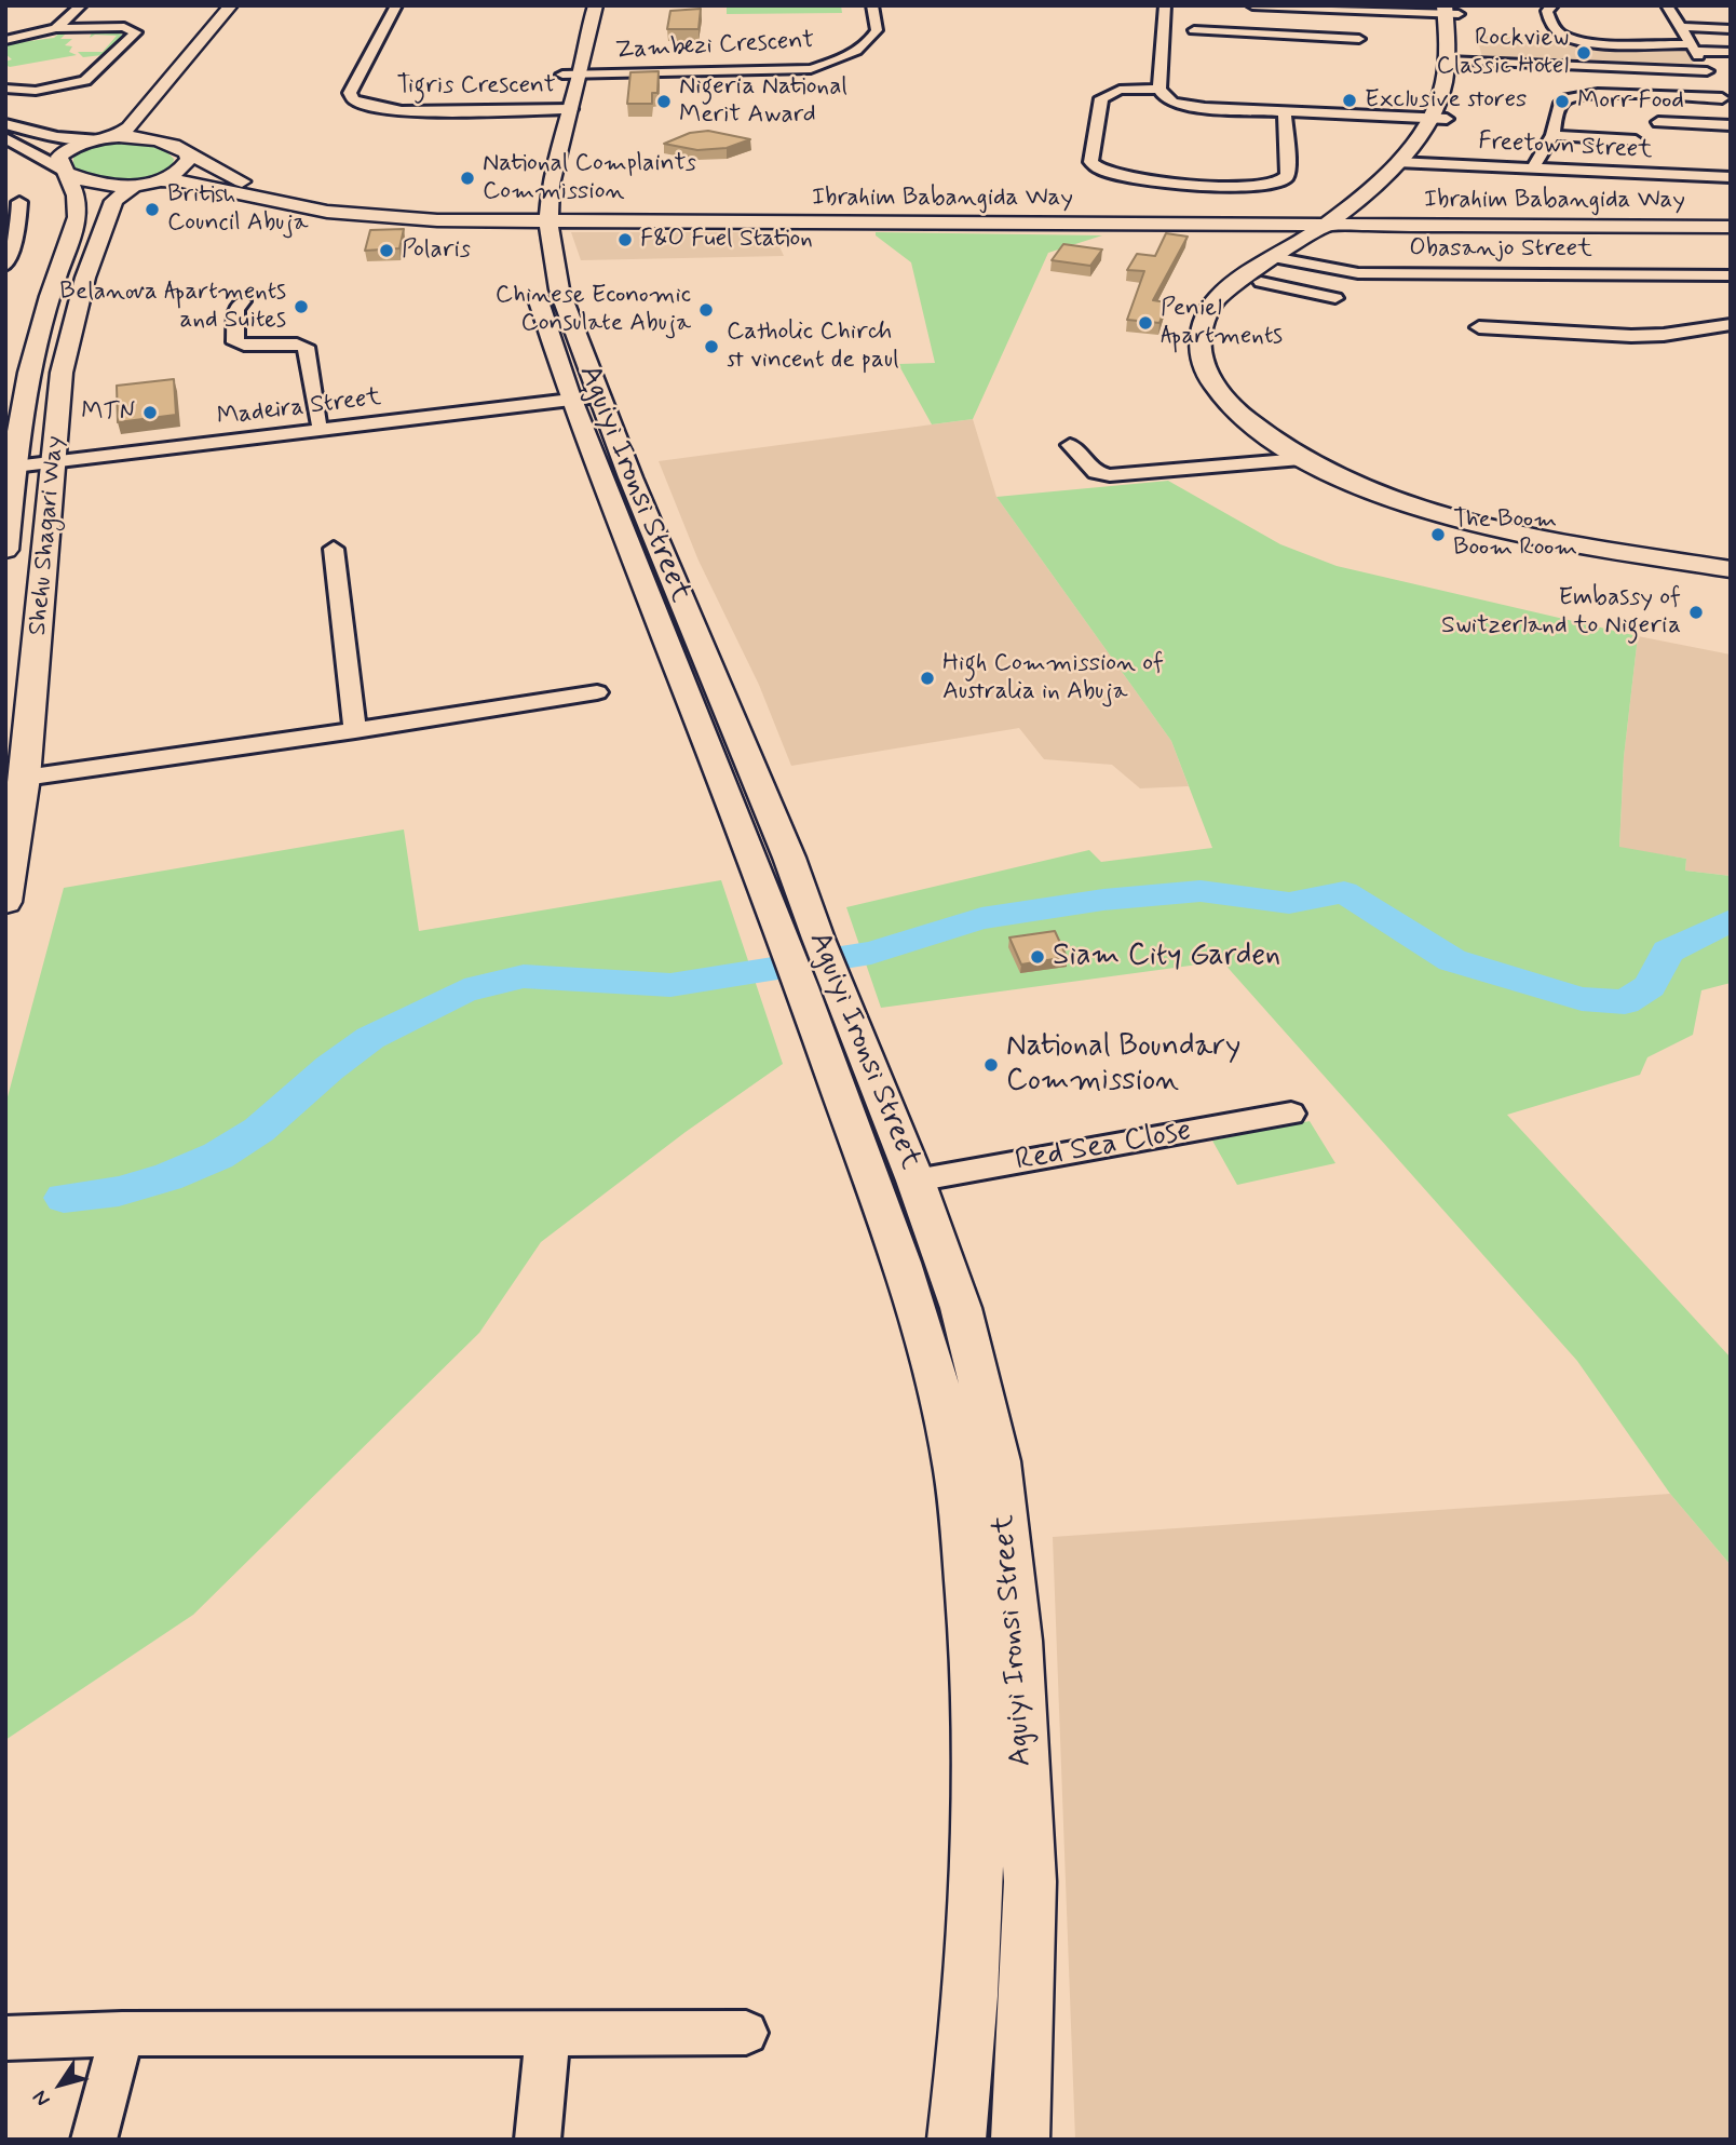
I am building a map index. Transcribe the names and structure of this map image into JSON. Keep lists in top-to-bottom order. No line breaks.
{"streets":{"main road":["Ibrahim Babangida Way","Aguiyi Ironsi Street","Shehu Shagari Way"],"street":["Zambezi Crescent","Tigris Crescent","Freetown Street","Obasanjo Street","Madeira Street","Red Sea Close"]},"crossings":[["Zambezi Crescent","Aguiyi Ironsi Street"],["Tigris Crescent","Aguiyi Ironsi Street"],["Ibrahim Babangida Way","Aguiyi Ironsi Street"],["Ibrahim Babangida Way","Shehu Shagari Way"],["Madeira Street","Aguiyi Ironsi Street"],["Madeira Street","Shehu Shagari Way"],["Aguiyi Ironsi Street","Red Sea Close"]],"places":["Rockview Classic Hotel","Exclusive stores","Nigeria National Merit Award","Morr Food","National Complaints Commission","British Council Abuja","F&O Fuel Station","Polaris","Belanova Apartments and Suites","Chinese Economic Consulate Abuja","Peniel Apartments","Catholic Chirch st vincent de paul","MTN","The Boom Boom Room","Embassy of Switzerland to Nigeria","High Commission of Australia in Abuja","Siam City Garden","National Boundary Commission"],"north":"bottom left"}
